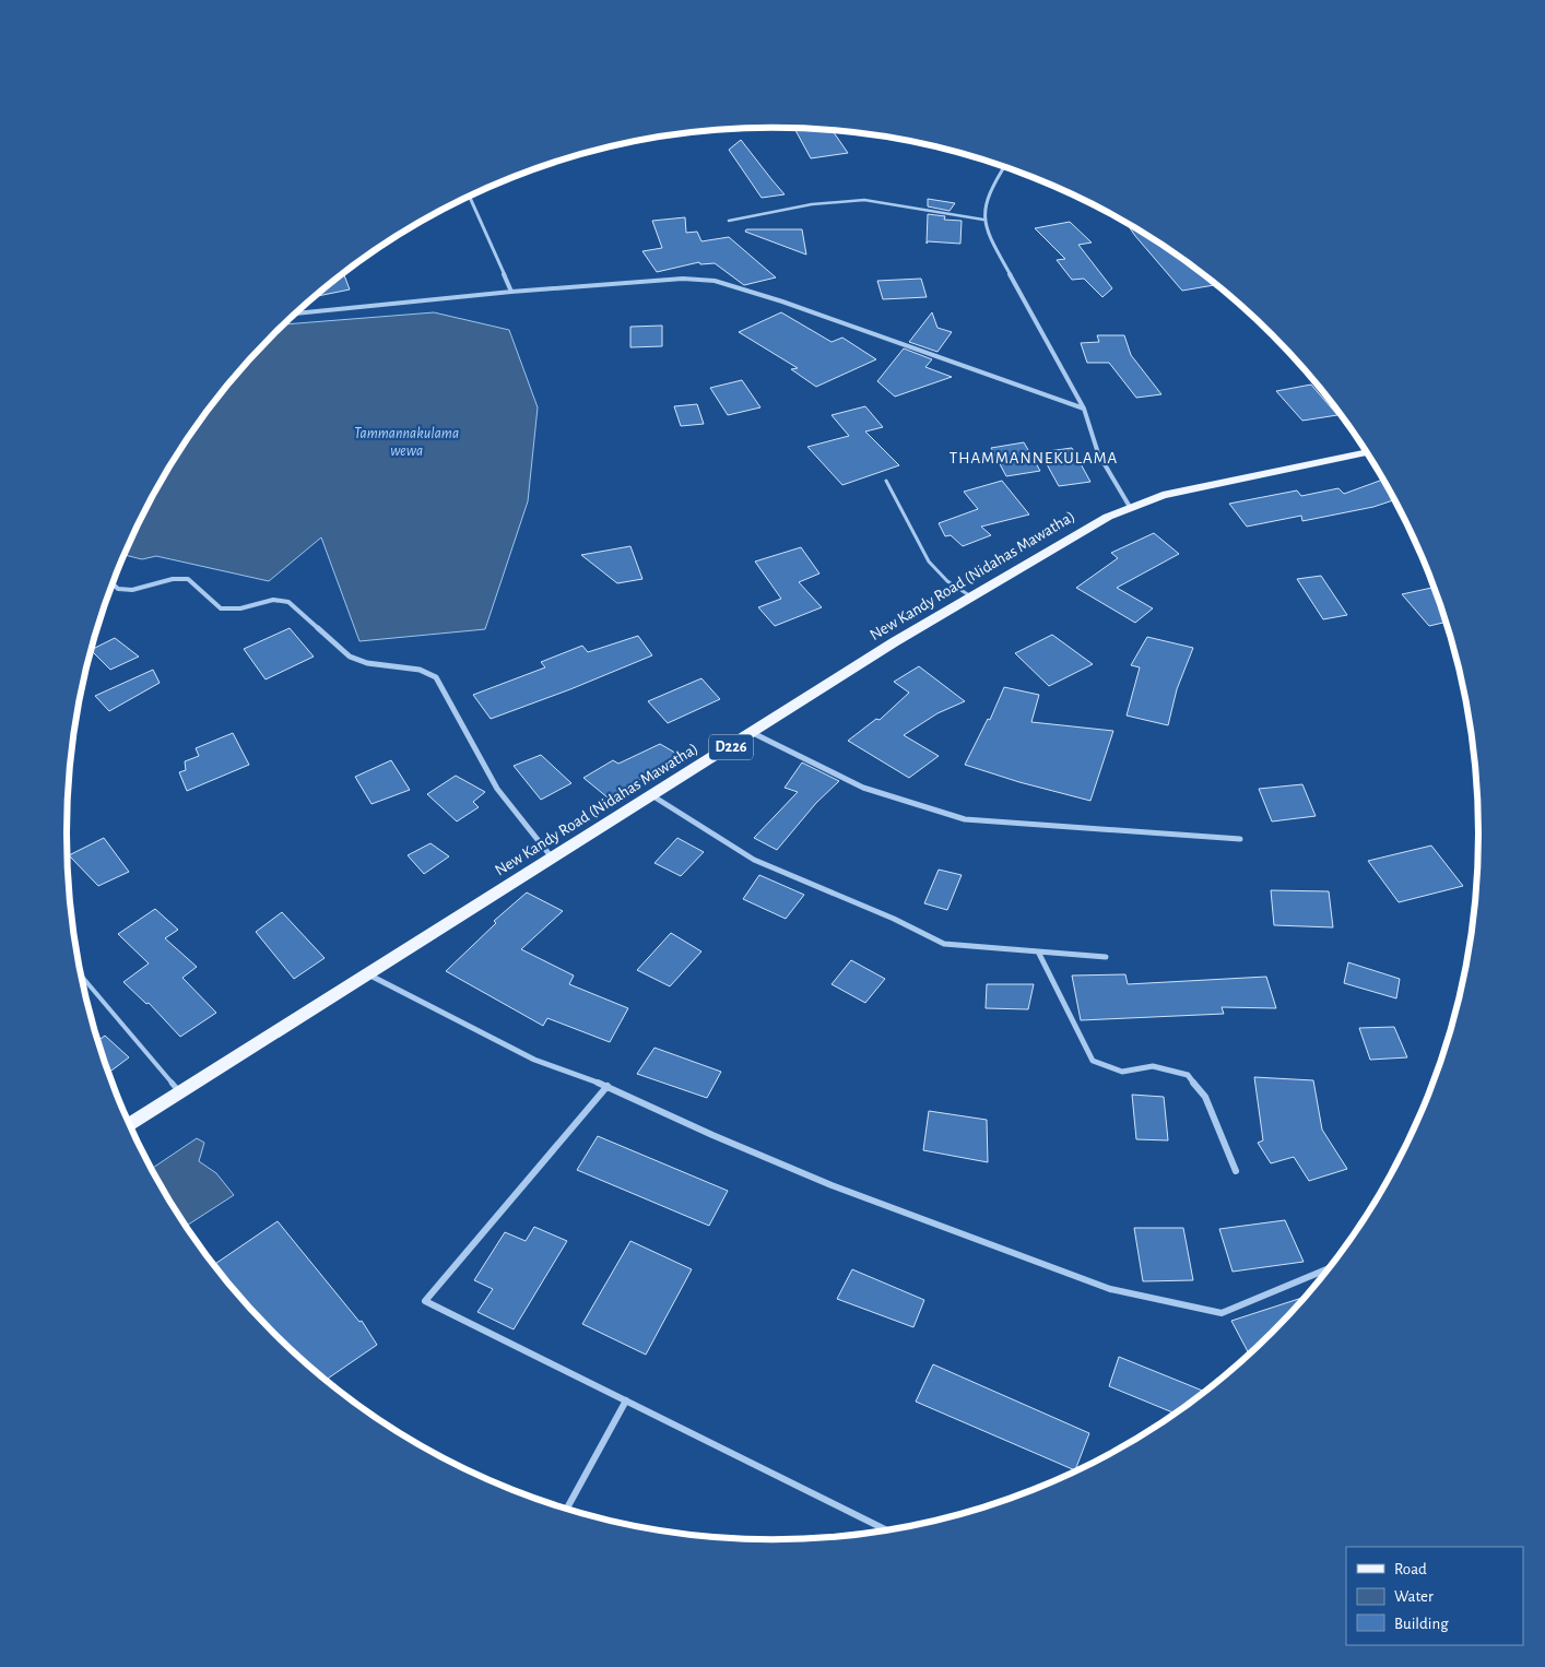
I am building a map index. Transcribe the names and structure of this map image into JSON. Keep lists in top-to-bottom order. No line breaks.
{"streets":{"main road":["New Kandy Road (Nidahas Mawatha)","D226"]},"districts":["THAMMANNEKULAMA"],"water":["Tammannakulama wewa"],"legend":["Road","Water","Building"]}
